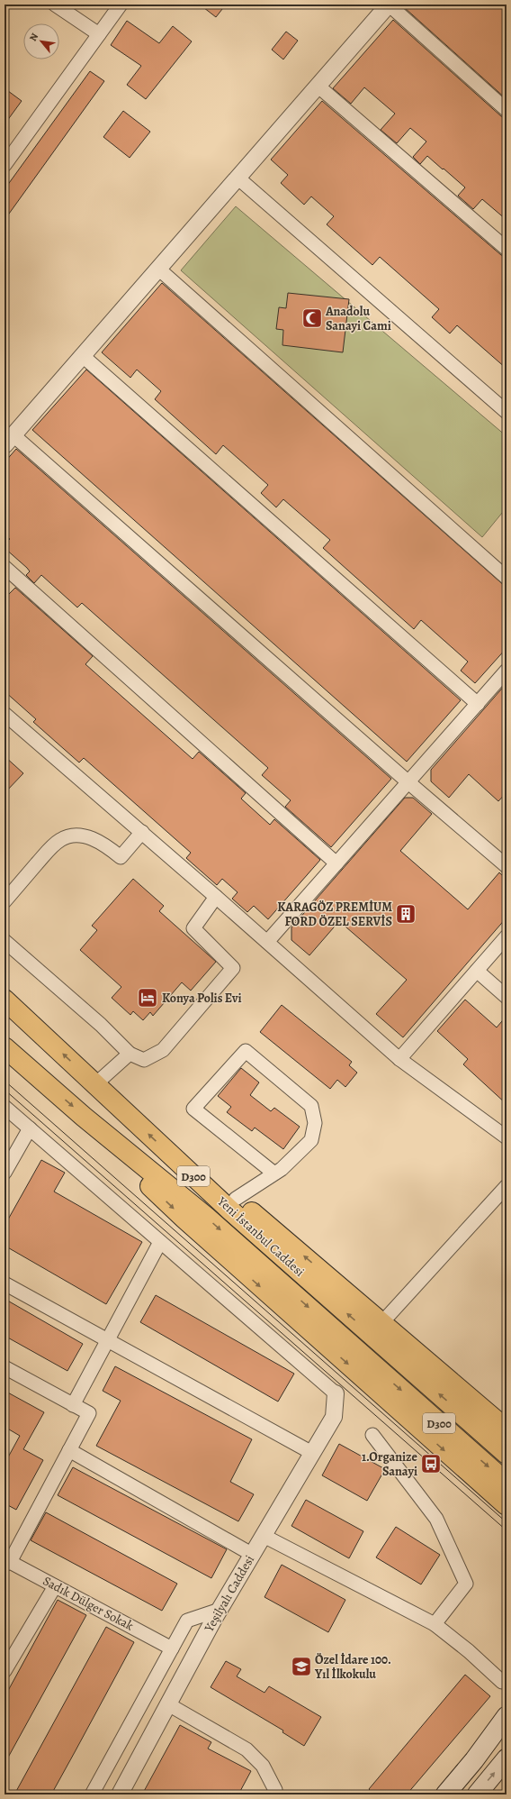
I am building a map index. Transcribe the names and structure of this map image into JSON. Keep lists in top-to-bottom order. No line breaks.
{"streets":{"highway":["D300","Yeni İstanbul Caddesi"],"street":["Yeşilyalı Caddesi","Sadık Dülger Sokak"]},"places":{"mosque":["Anadolu Sanayi Cami"],"building":["KARAGÖZ PREMİUM FORD ÖZEL SERVİS"],"hotel":["Konya Polis Evi"],"bus stop":["1.Organize Sanayi"],"school or university":["Özel İdare 100. Yıl İlkokulu"]},"north":"top left"}
